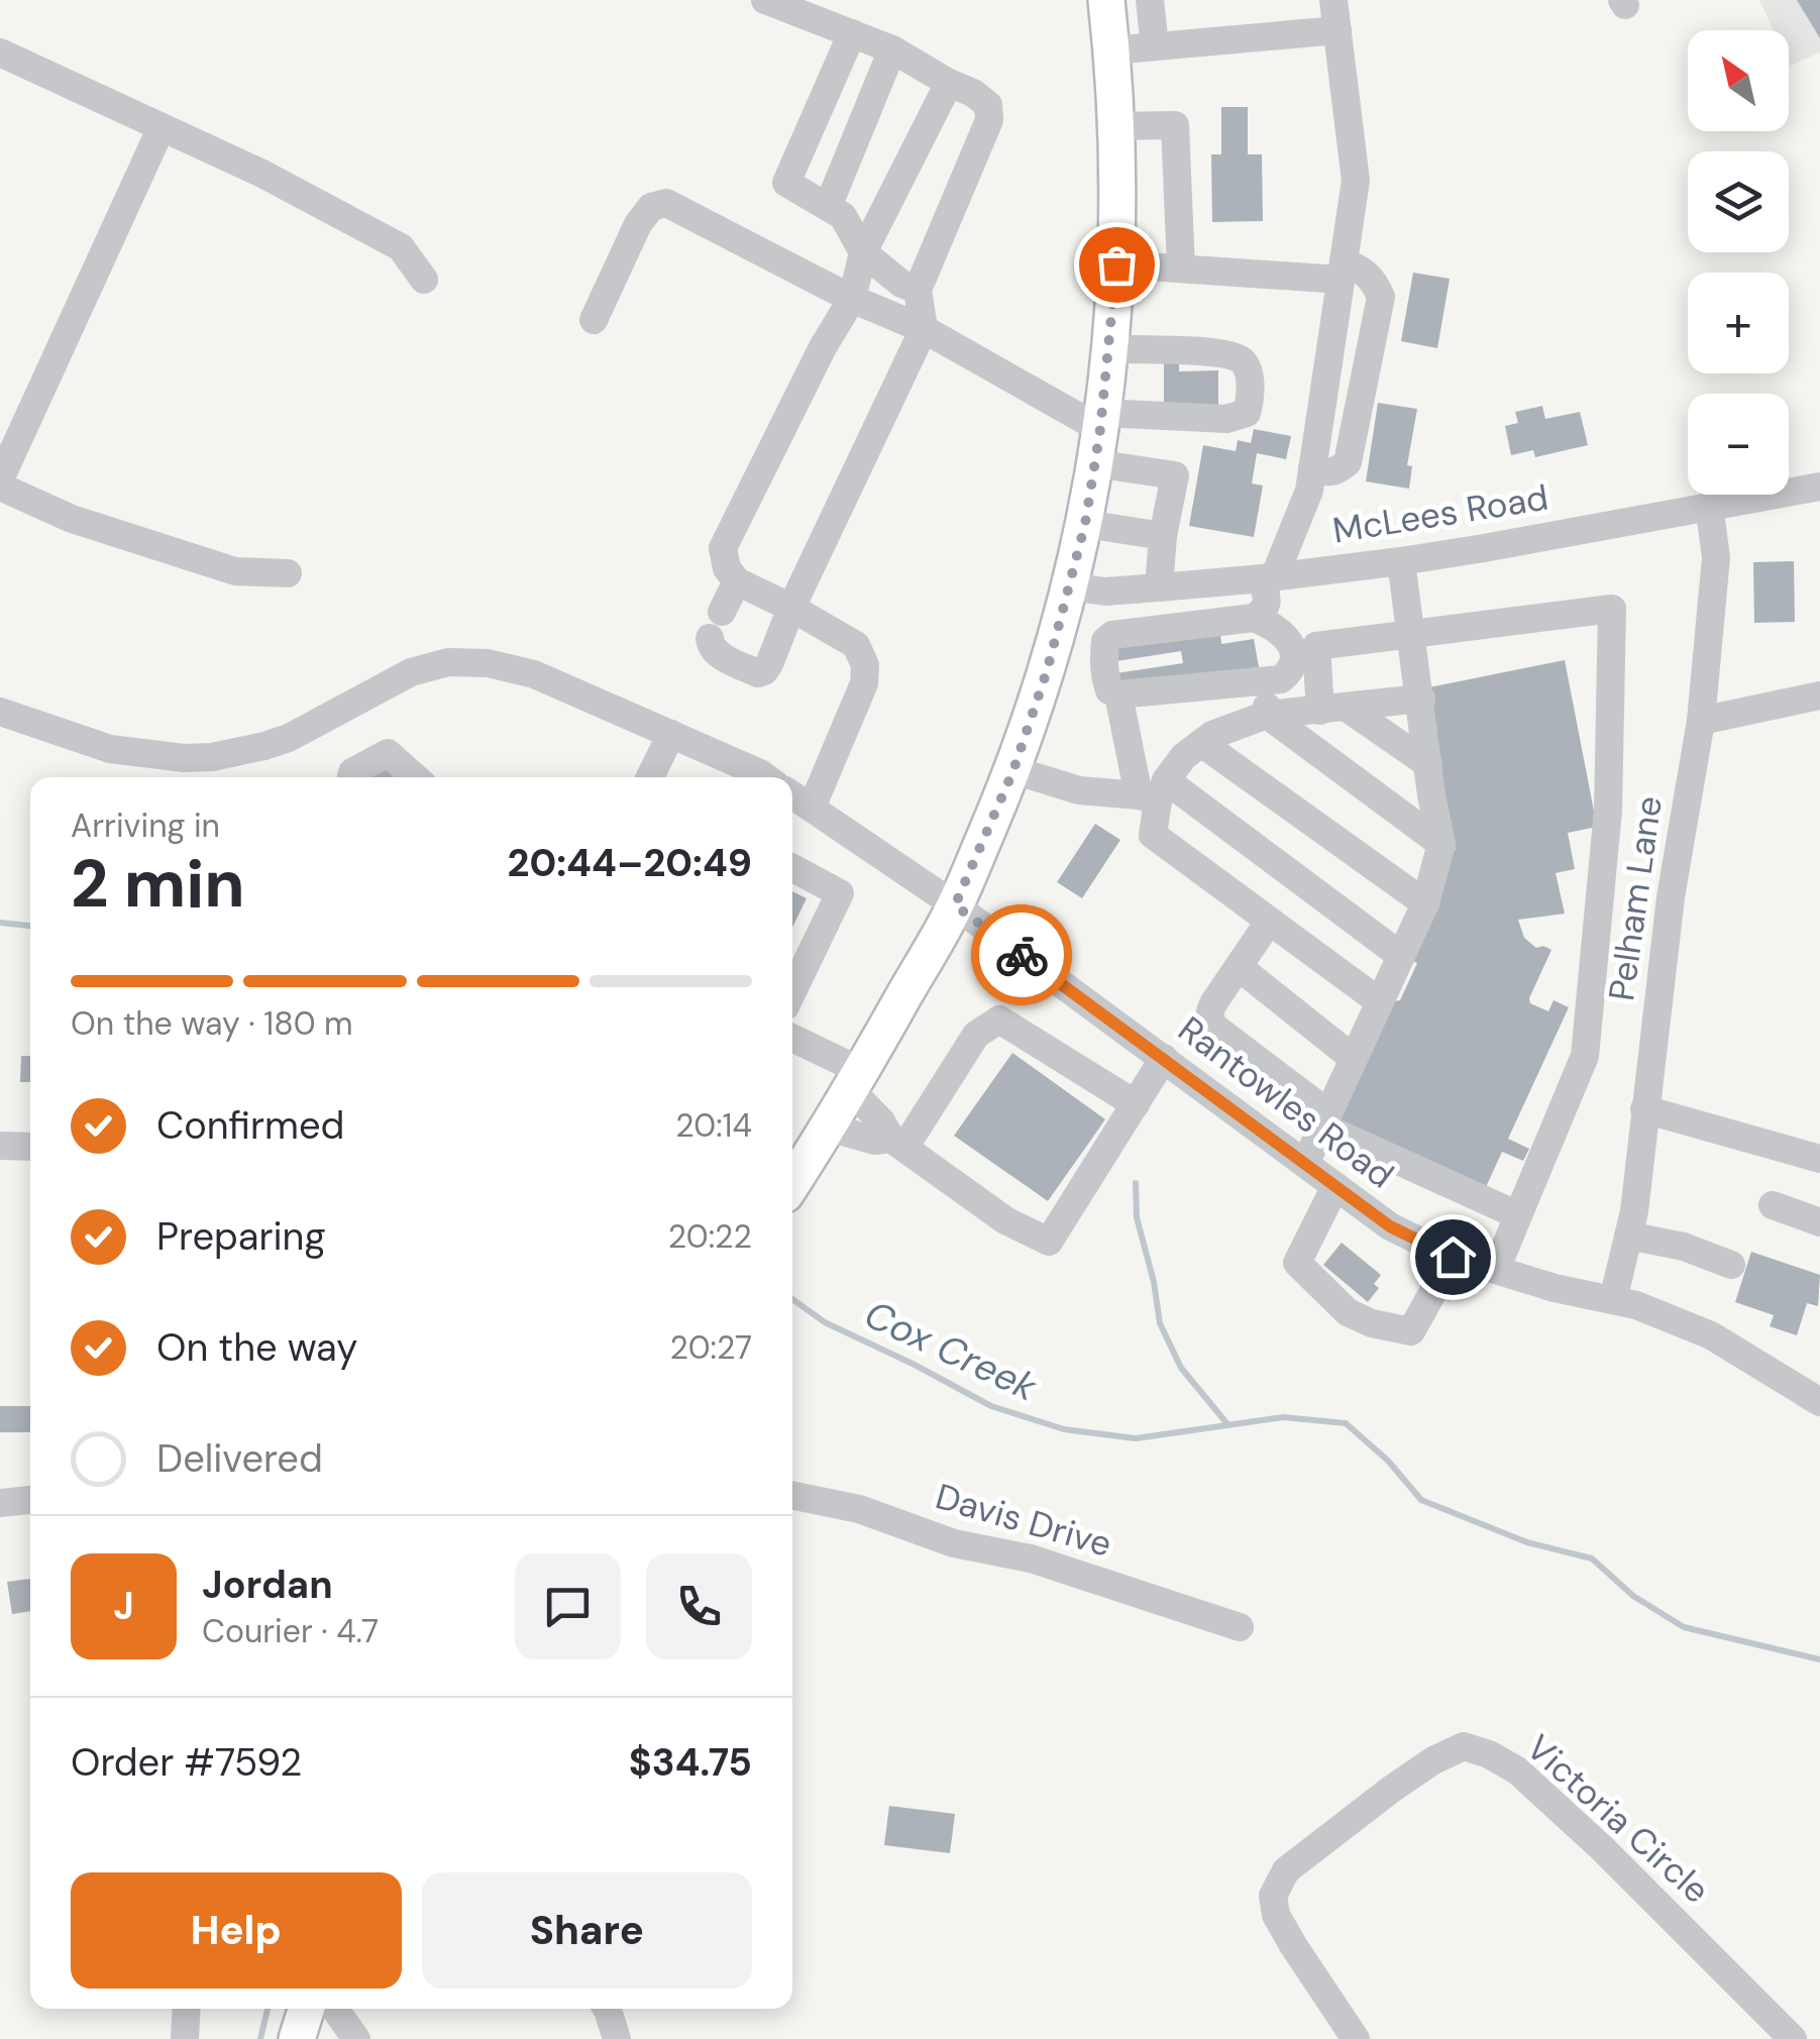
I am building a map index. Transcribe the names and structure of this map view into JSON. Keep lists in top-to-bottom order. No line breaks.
{"streets":{"street":["McLees Road","Pelham Lane","Rantowles Road","Davis Drive","Victoria Circle"]},"crossings":[["McLees Road","Pelham Lane"],["Pelham Lane","Rantowles Road"]],"water":["Cox Creek"],"north":"top left","page":{"map_buttons":["+","−"],"heading":["2 min","Arriving in","20:44–20:49"],"panel":["Jordan","Courier · 4.7","Order #7592","$34.75"],"bar":"On the way · 180 m","list":[["Confirmed","20:14"],["Preparing","20:22"],["On the way","20:27"],"Delivered"],"round":"J","buttons":["Help","Share"]}}
